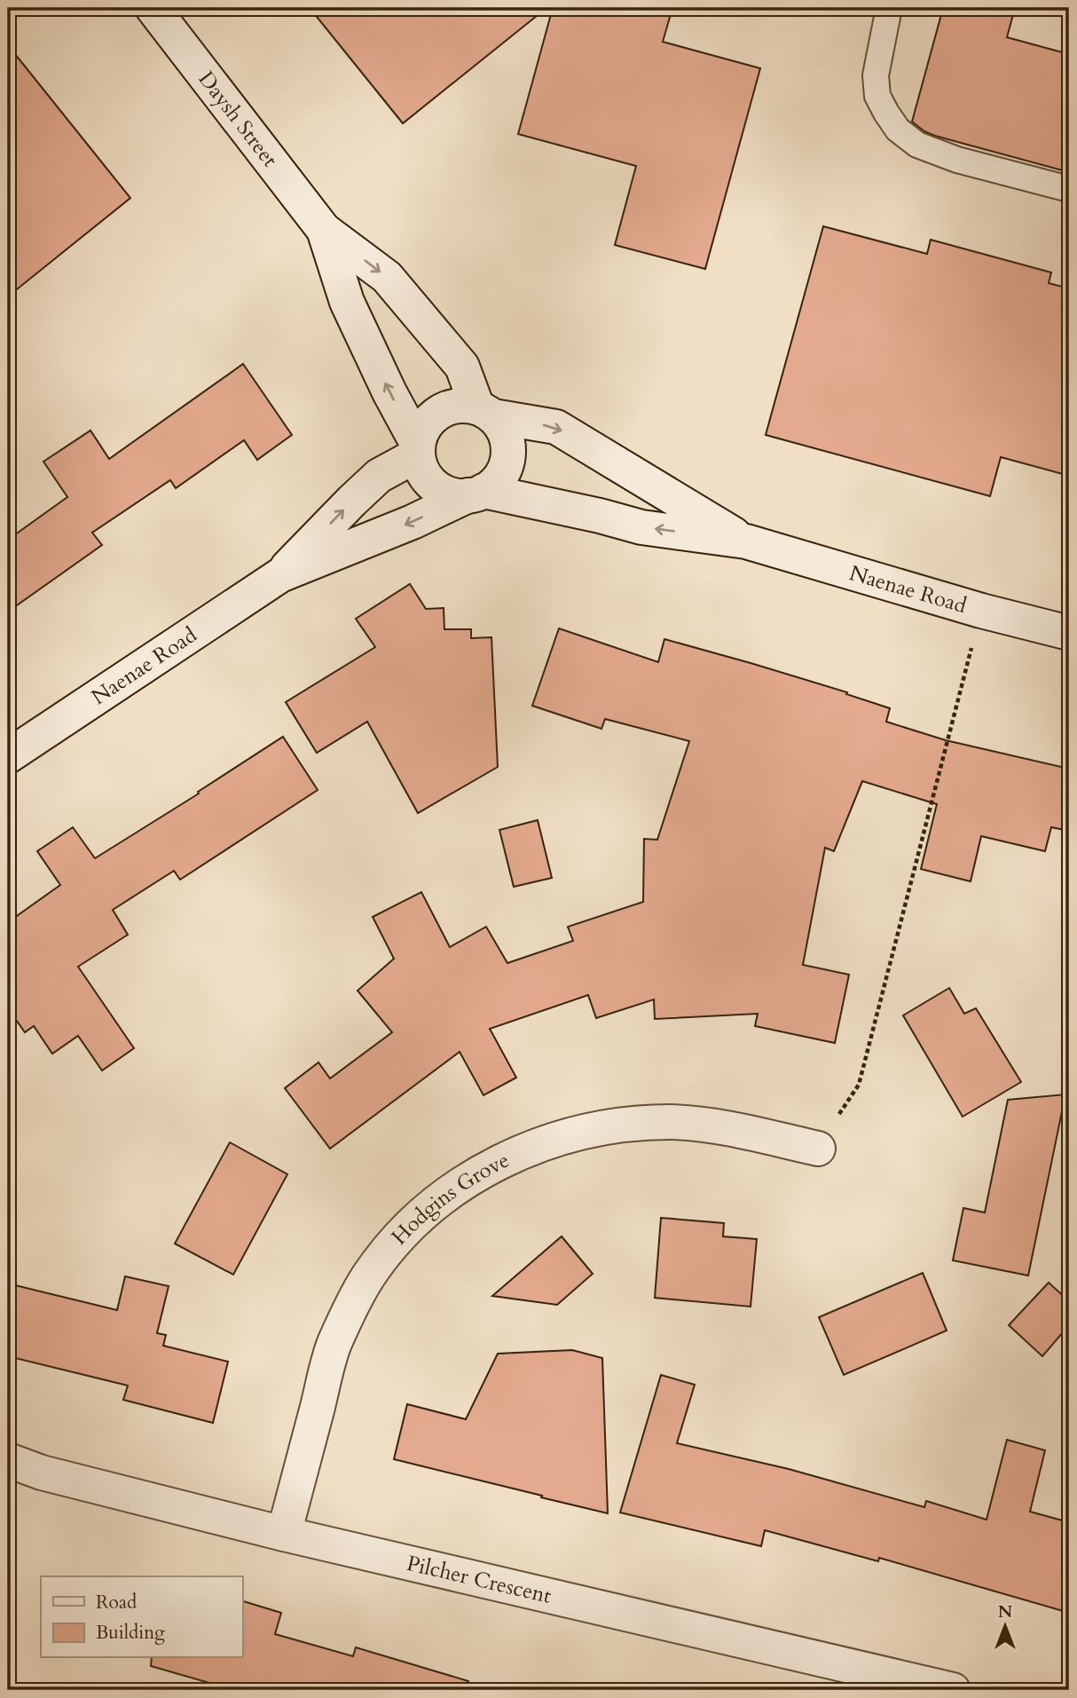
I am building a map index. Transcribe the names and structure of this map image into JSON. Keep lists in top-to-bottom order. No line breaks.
{"streets":{"main road":["Daysh Street","Naenae Road","Hodgins Grove","Pilcher Crescent"]},"crossings":[["Daysh Street","Naenae Road"],["Hodgins Grove","Pilcher Crescent"]],"legend":["Road","Building"],"north":"top"}
